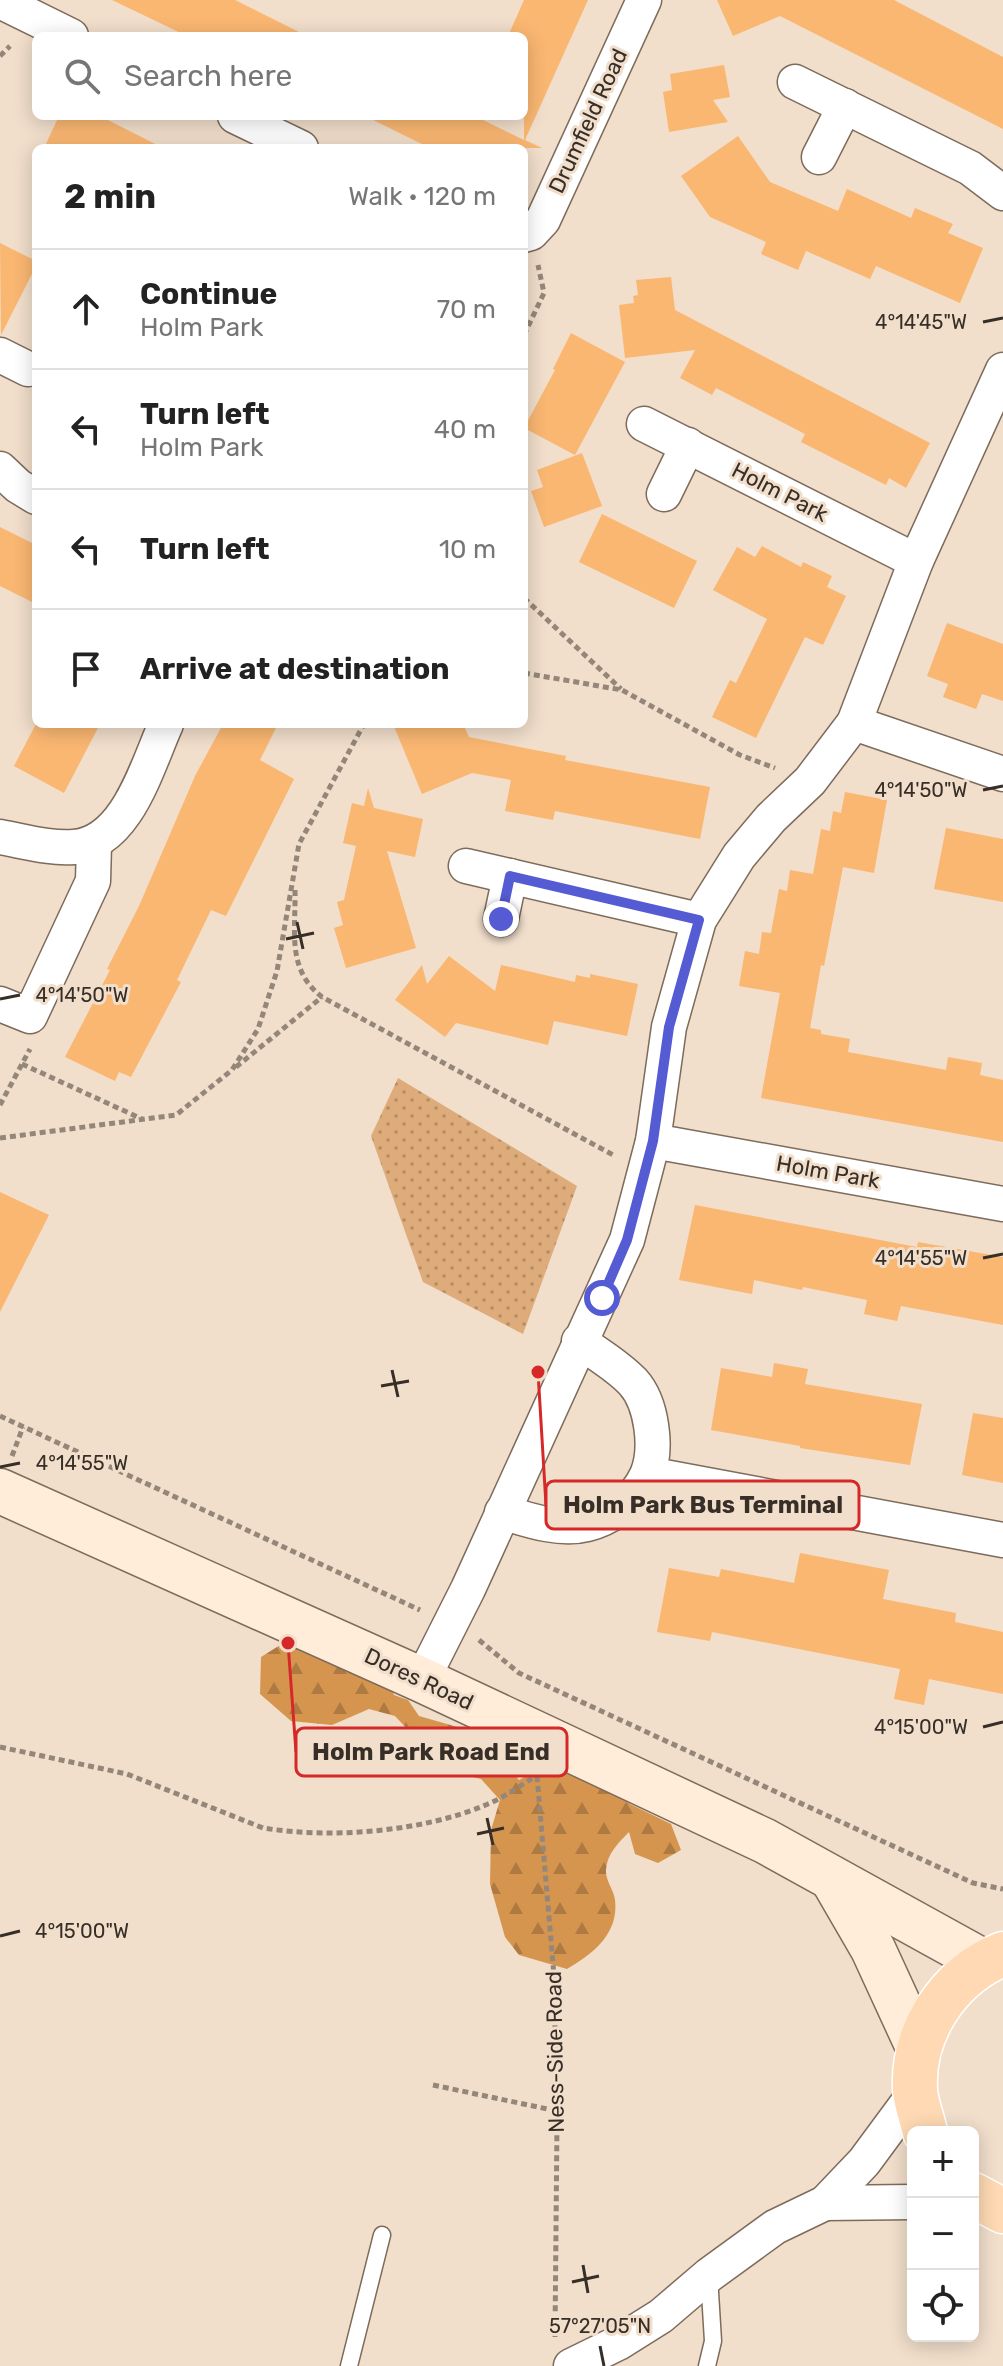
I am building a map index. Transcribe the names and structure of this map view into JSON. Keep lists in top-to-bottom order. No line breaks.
{"streets":{"main road":["Dores Road"],"street":["Drumfield Road","Holm Park"],"path":["Ness-Side Road"]},"crossings":[["Dores Road","Ness-Side Road"]],"places":["Holm Park Bus Terminal","Holm Park Road End"],"page":{"search":"Search here","heading":["2 min","Walk · 120 m"],"list":[["Continue","Holm Park","70 m"],["Turn left","Holm Park","40 m"],["Turn left","10 m"],"Arrive at destination"],"map_buttons":["+","−"]},"coordinates":["4°14'45\"W","4°14'50\"W","4°14'55\"W","4°15'00\"W","57°27'05\"N"]}
